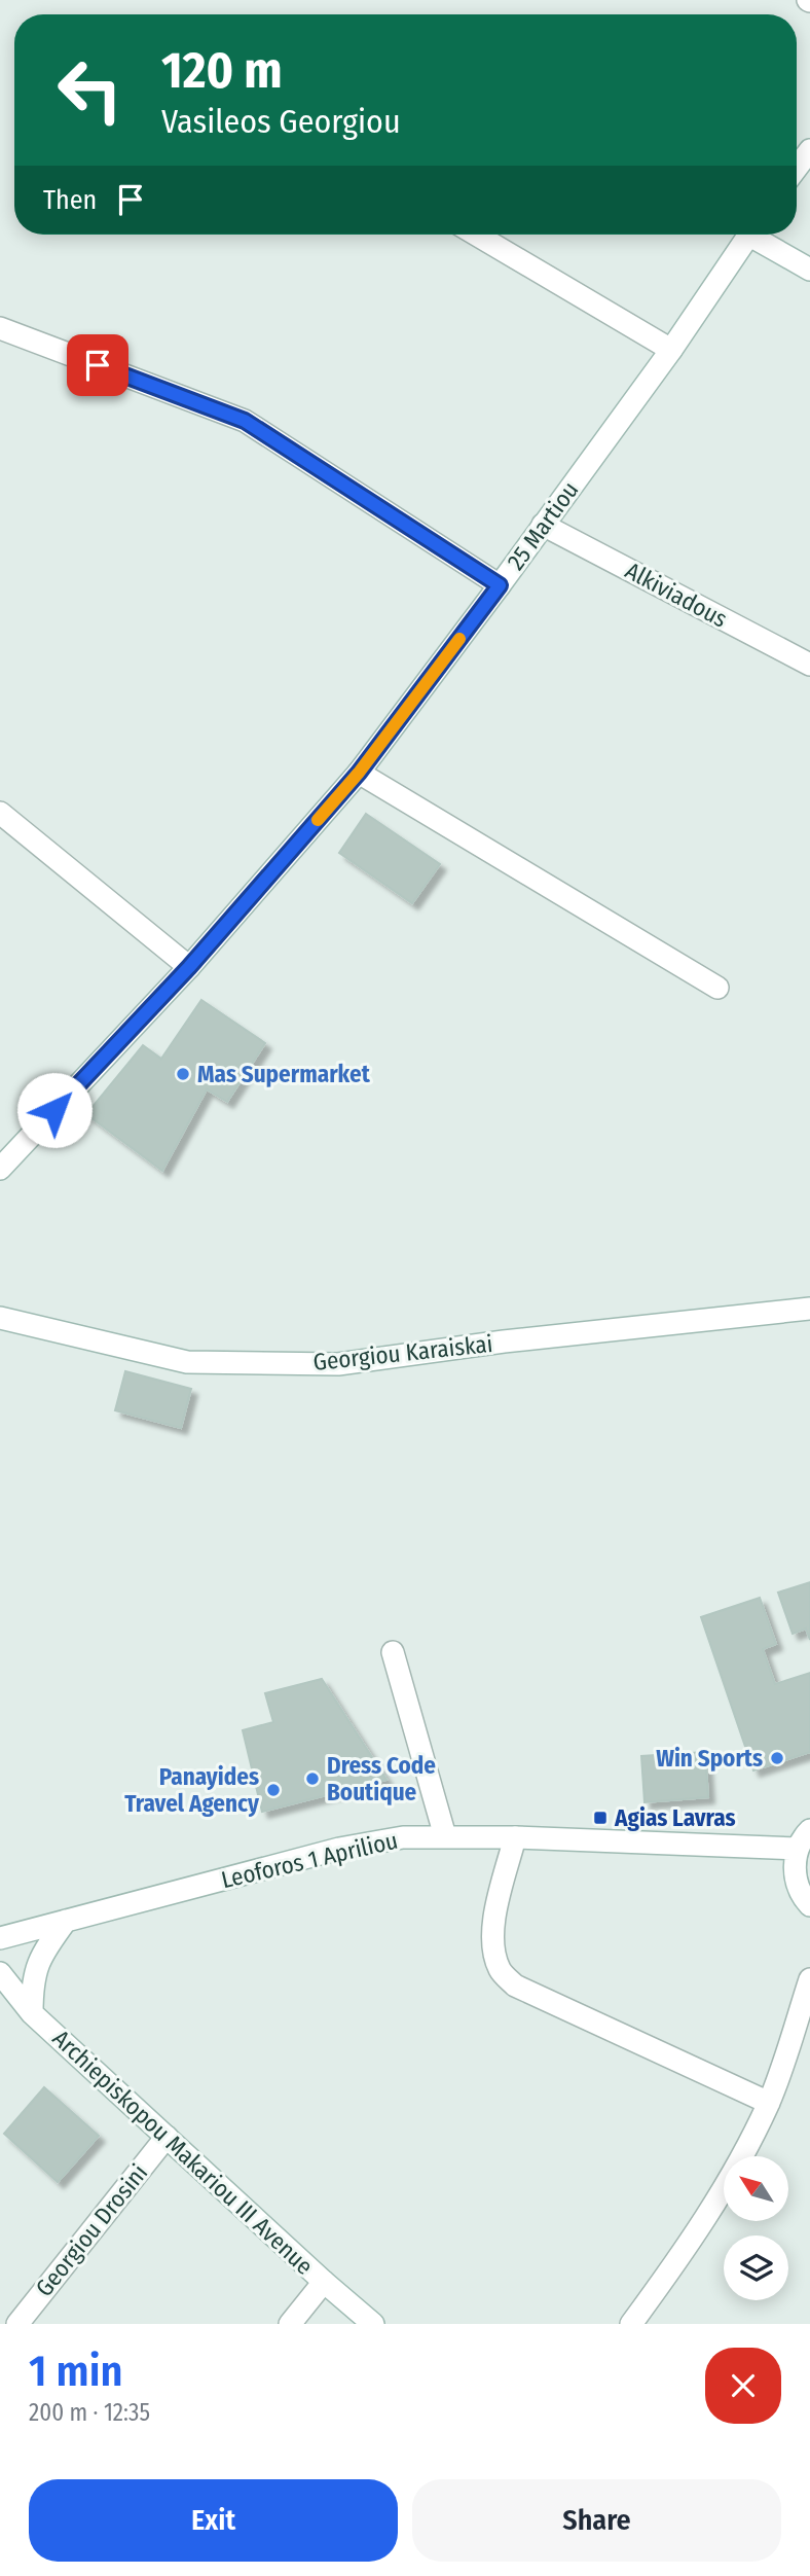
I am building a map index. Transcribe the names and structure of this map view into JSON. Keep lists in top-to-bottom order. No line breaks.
{"streets":{"street":["25 Martiou","Alkiviadous","Georgiou Karaiskai","Leoforos 1 Apriliou","Archiepiskopou Makariou III Avenue","Georgiou Drosini"]},"crossings":[["25 Martiou","Alkiviadous"],["Archiepiskopou Makariou III Avenue","Georgiou Drosini"]],"places":{"other":["Mas Supermarket","Win Sports","Dress Code Boutique","Panayides Travel Agency"],"transit":["Agias Lavras"]},"north":"top left","page":{"turn":["120 m","Vasileos Georgiou"],"then":"Then","heading":["1 min","200 m · 12:35"],"buttons":["Exit","Share"]}}
